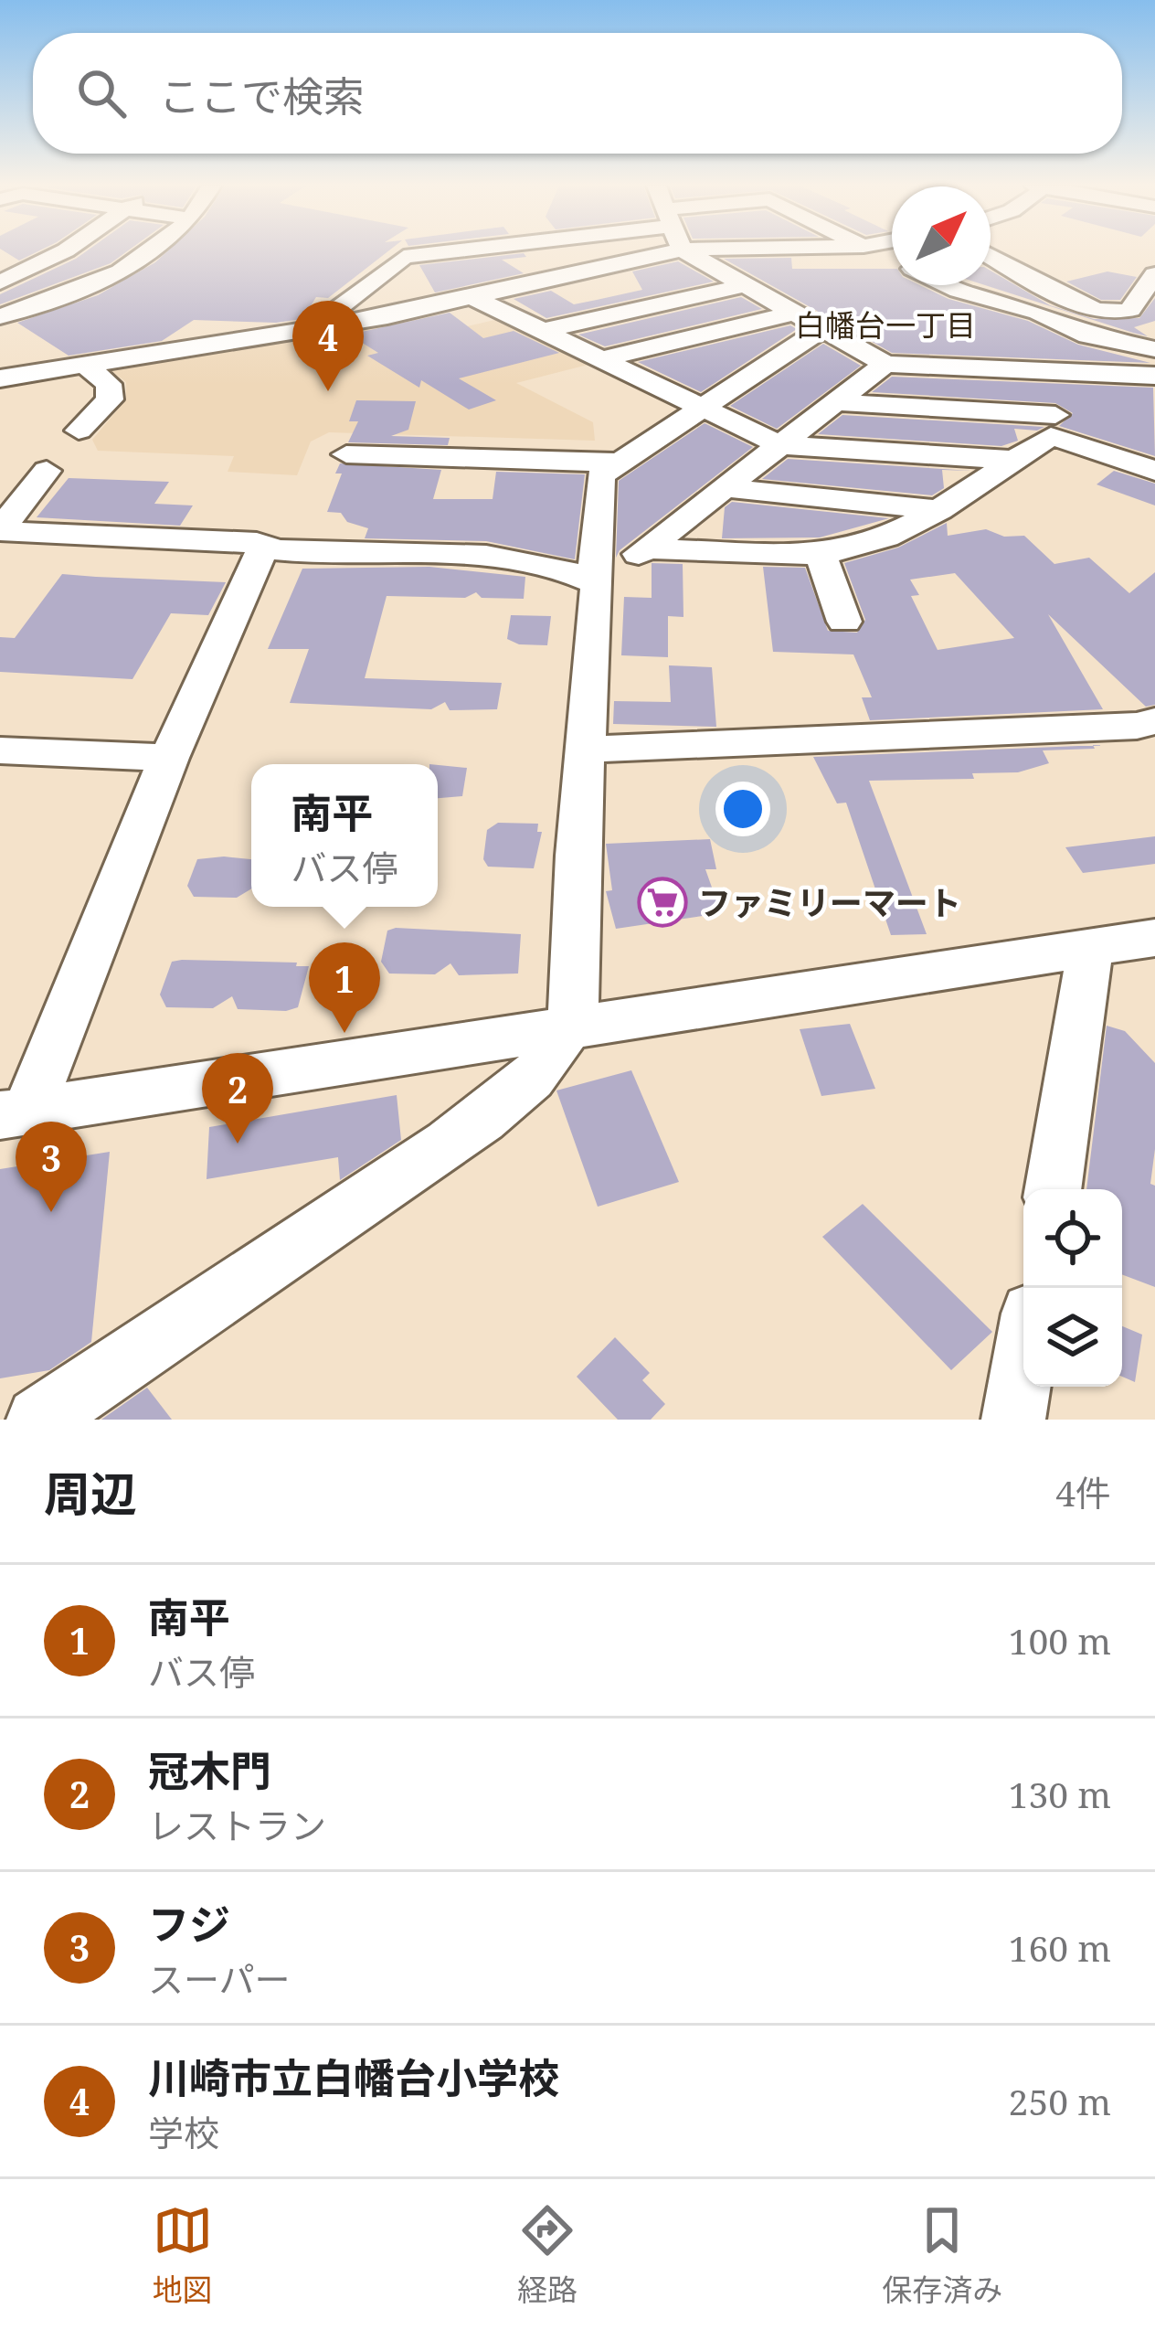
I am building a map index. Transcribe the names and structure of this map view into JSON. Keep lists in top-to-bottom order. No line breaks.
{"districts":["白幡台一丁目"],"places":{"supermarket":["ファミリーマート"]},"north":"top right","page":{"search":"ここで検索","pins":["4","1","2","3"],"popup":["南平","バス停"],"heading":["周辺","4件"],"list":[{"mark":"1","name":"南平","note":"バス停","value":"100 m"},{"mark":"2","name":"冠木門","note":"レストラン","value":"130 m"},{"mark":"3","name":"フジ","note":"スーパー","value":"160 m"},{"mark":"4","name":"川崎市立白幡台小学校","note":"学校","value":"250 m"}],"nav":["地図","経路","保存済み"]}}
